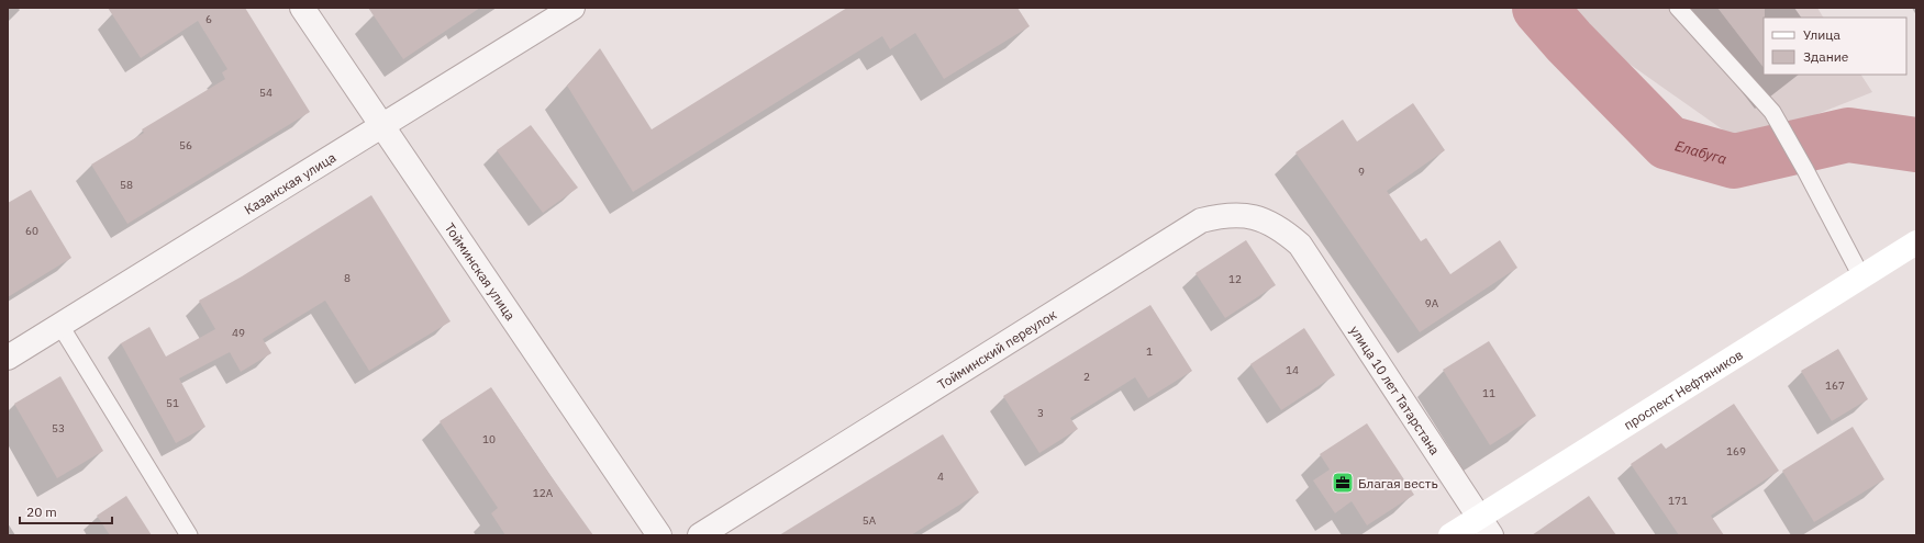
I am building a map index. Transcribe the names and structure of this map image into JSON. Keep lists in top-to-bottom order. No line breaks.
{"streets":{"main road":["проспект Нефтяников"],"street":["Казанская улица","Тойминская улица","Тойминский переулок","улица 10 лет Татарстана"]},"crossings":[["Казанская улица","Тойминская улица"],["Тойминский переулок","улица 10 лет Татарстана"],["улица 10 лет Татарстана","проспект Нефтяников"]],"water":["Елабуга"],"places":{"office":["Благая весть"]},"house_numbers":["6","54","56","9","58","60","8","12","9А","49","1","14","2","167","11","51","3","53","10","169","4","12А","171","5А"],"legend":["Улица","Здание"],"scale_bar":"20 m"}
